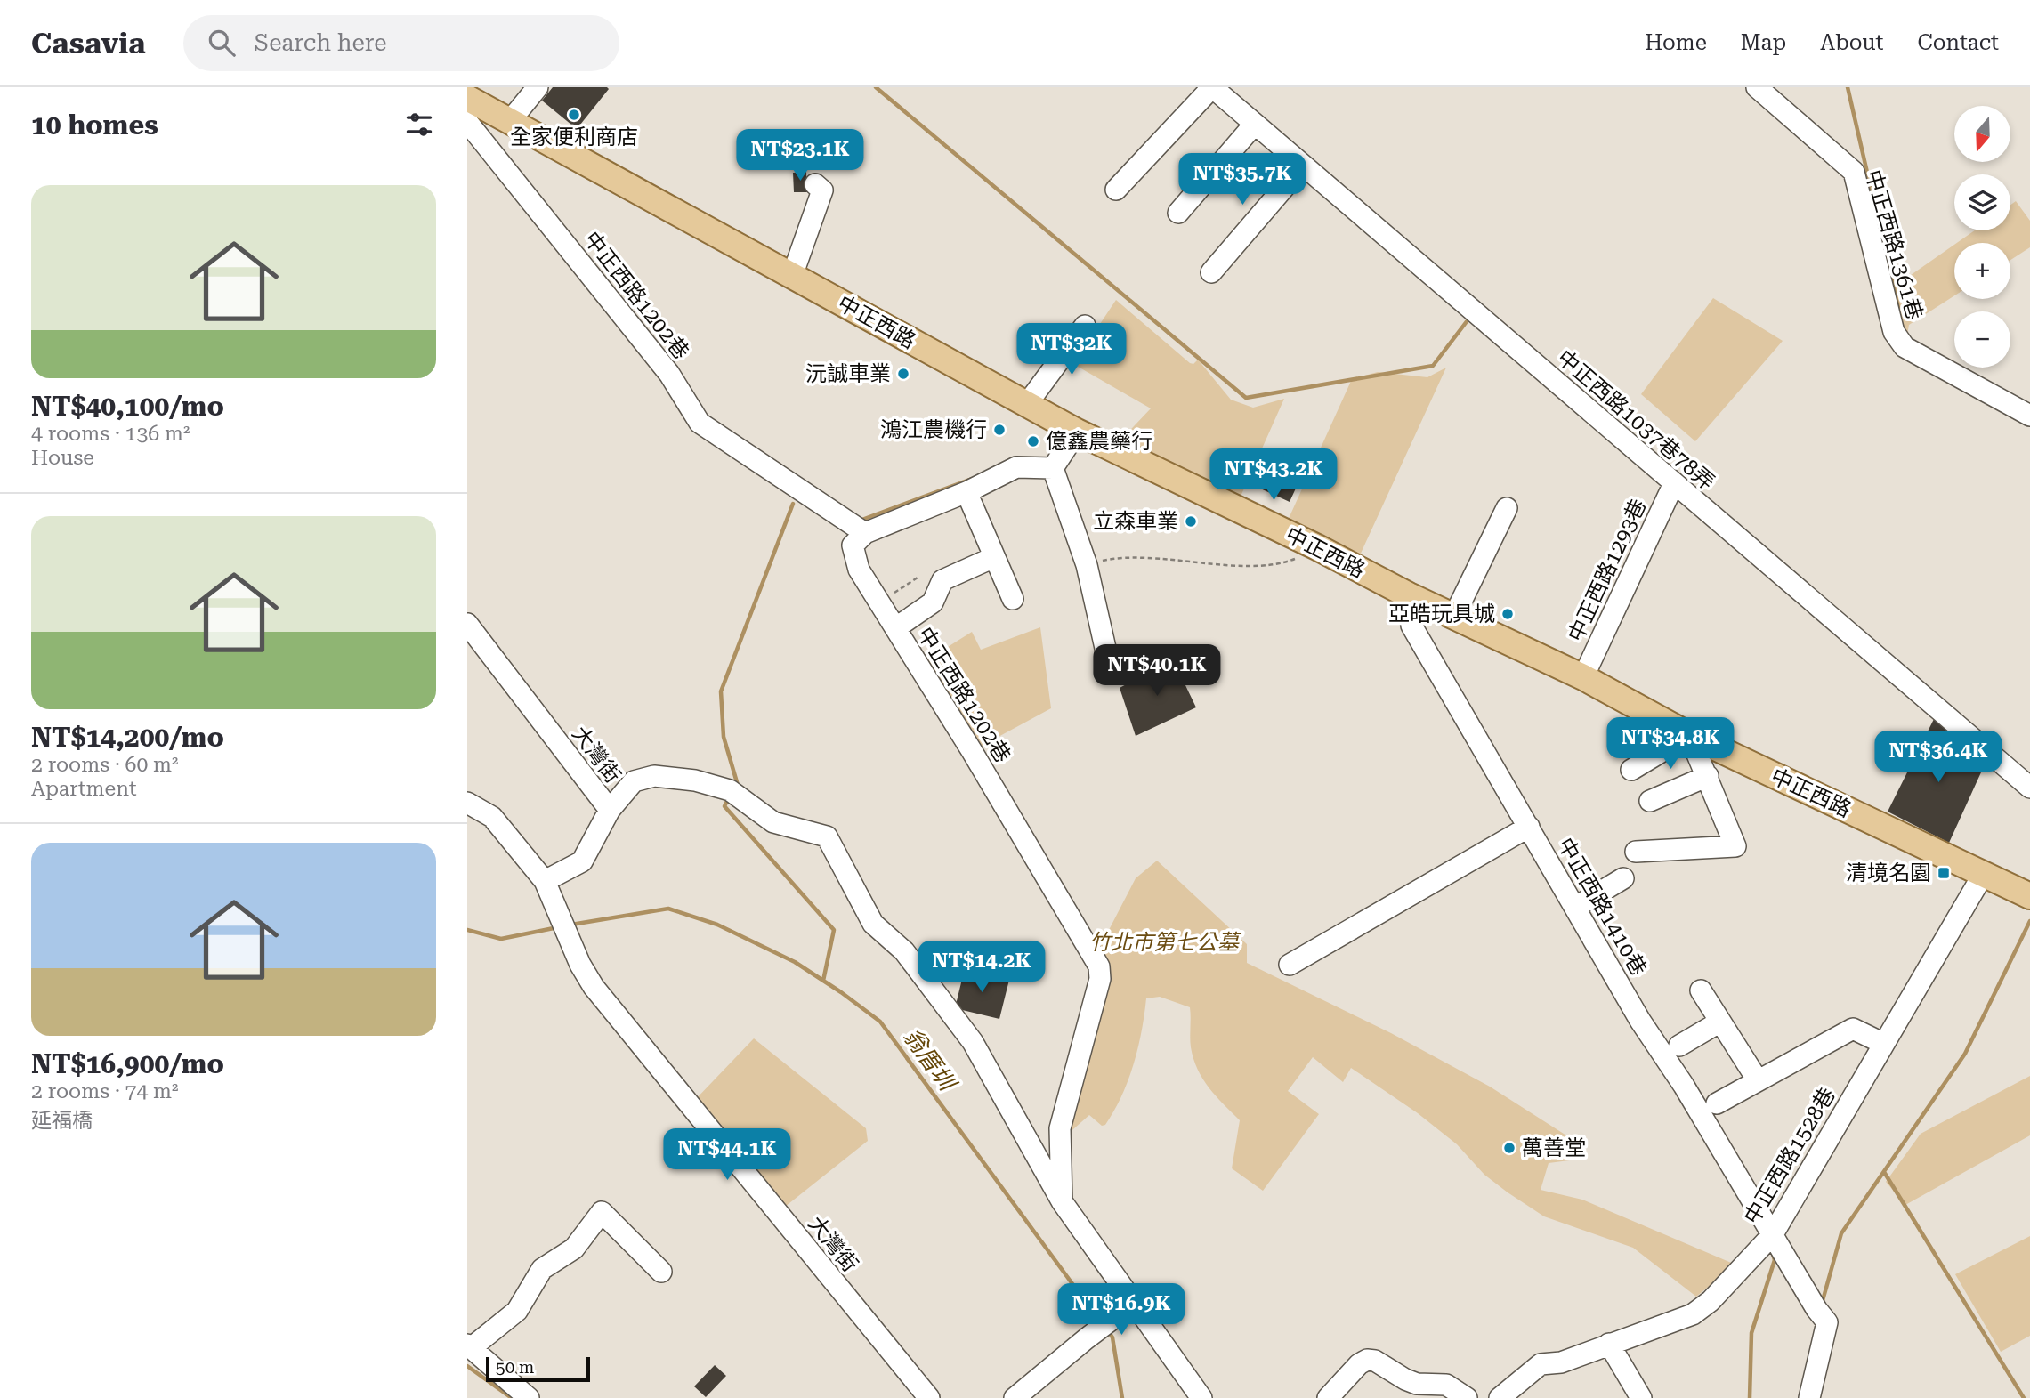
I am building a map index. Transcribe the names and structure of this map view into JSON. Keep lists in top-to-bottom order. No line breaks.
{"streets":{"main road":["中正西路"],"street":["中正西路1361巷","中正西路1202巷","中正西路1037巷78弄","中正西路1293巷","大灣街","中正西路1410巷","中正西路1528巷"]},"crossings":[["中正西路","中正西路1293巷"],["中正西路","中正西路1410巷"],["中正西路","中正西路1528巷"],["中正西路1037巷78弄","中正西路1293巷"],["中正西路1410巷","中正西路1528巷"]],"water":["翁厝圳"],"parks":["竹北市第七公墓"],"places":{"other":["全家便利商店","沅誠車業","鴻江農機行","億鑫農藥行","立森車業","亞皓玩具城","萬善堂"],"transit":["清境名園"]},"scale_bar":"50 m","north":"bottom","page":{"header":"Casavia","search":"Search here","nav":["Home","Map","About","Contact"],"heading":"10 homes","map_buttons":["+","−"],"price":["NT$23.1K","NT$35.7K","NT$32K","NT$43.2K","NT$40.1K","NT$34.8K","NT$36.4K","NT$14.2K","NT$44.1K","NT$16.9K"],"list":[{"name":"NT$40,100/mo","note":"4 rooms · 136 m² · House"},{"name":"NT$14,200/mo","note":"2 rooms · 60 m² · Apartment"},{"name":"NT$16,900/mo","note":"2 rooms · 74 m² · 延福橋"}],"scale":"50 m"}}
